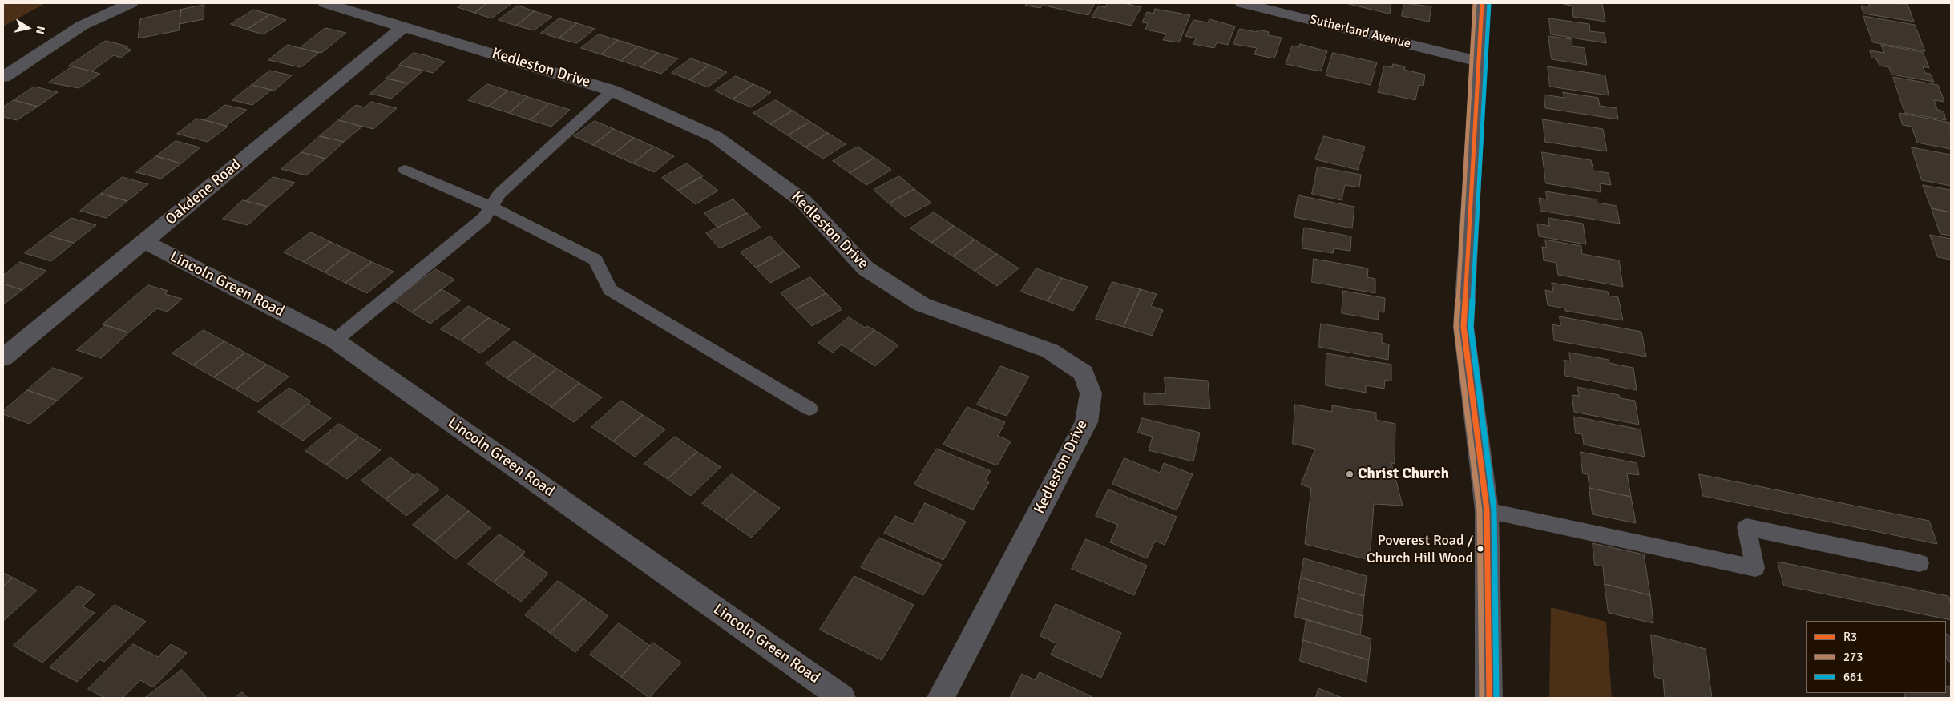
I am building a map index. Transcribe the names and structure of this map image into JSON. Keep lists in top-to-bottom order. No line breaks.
{"streets":{"street":["Sutherland Avenue","Kedleston Drive","Oakdene Road","Lincoln Green Road"]},"crossings":[["Kedleston Drive","Oakdene Road"],["Oakdene Road","Lincoln Green Road"]],"places":["Christ Church","Poverest Road / Church Hill Wood"],"lines":["transit line R3","transit line 273","transit line 661"],"legend":["R3","273","661"],"north":"right"}
